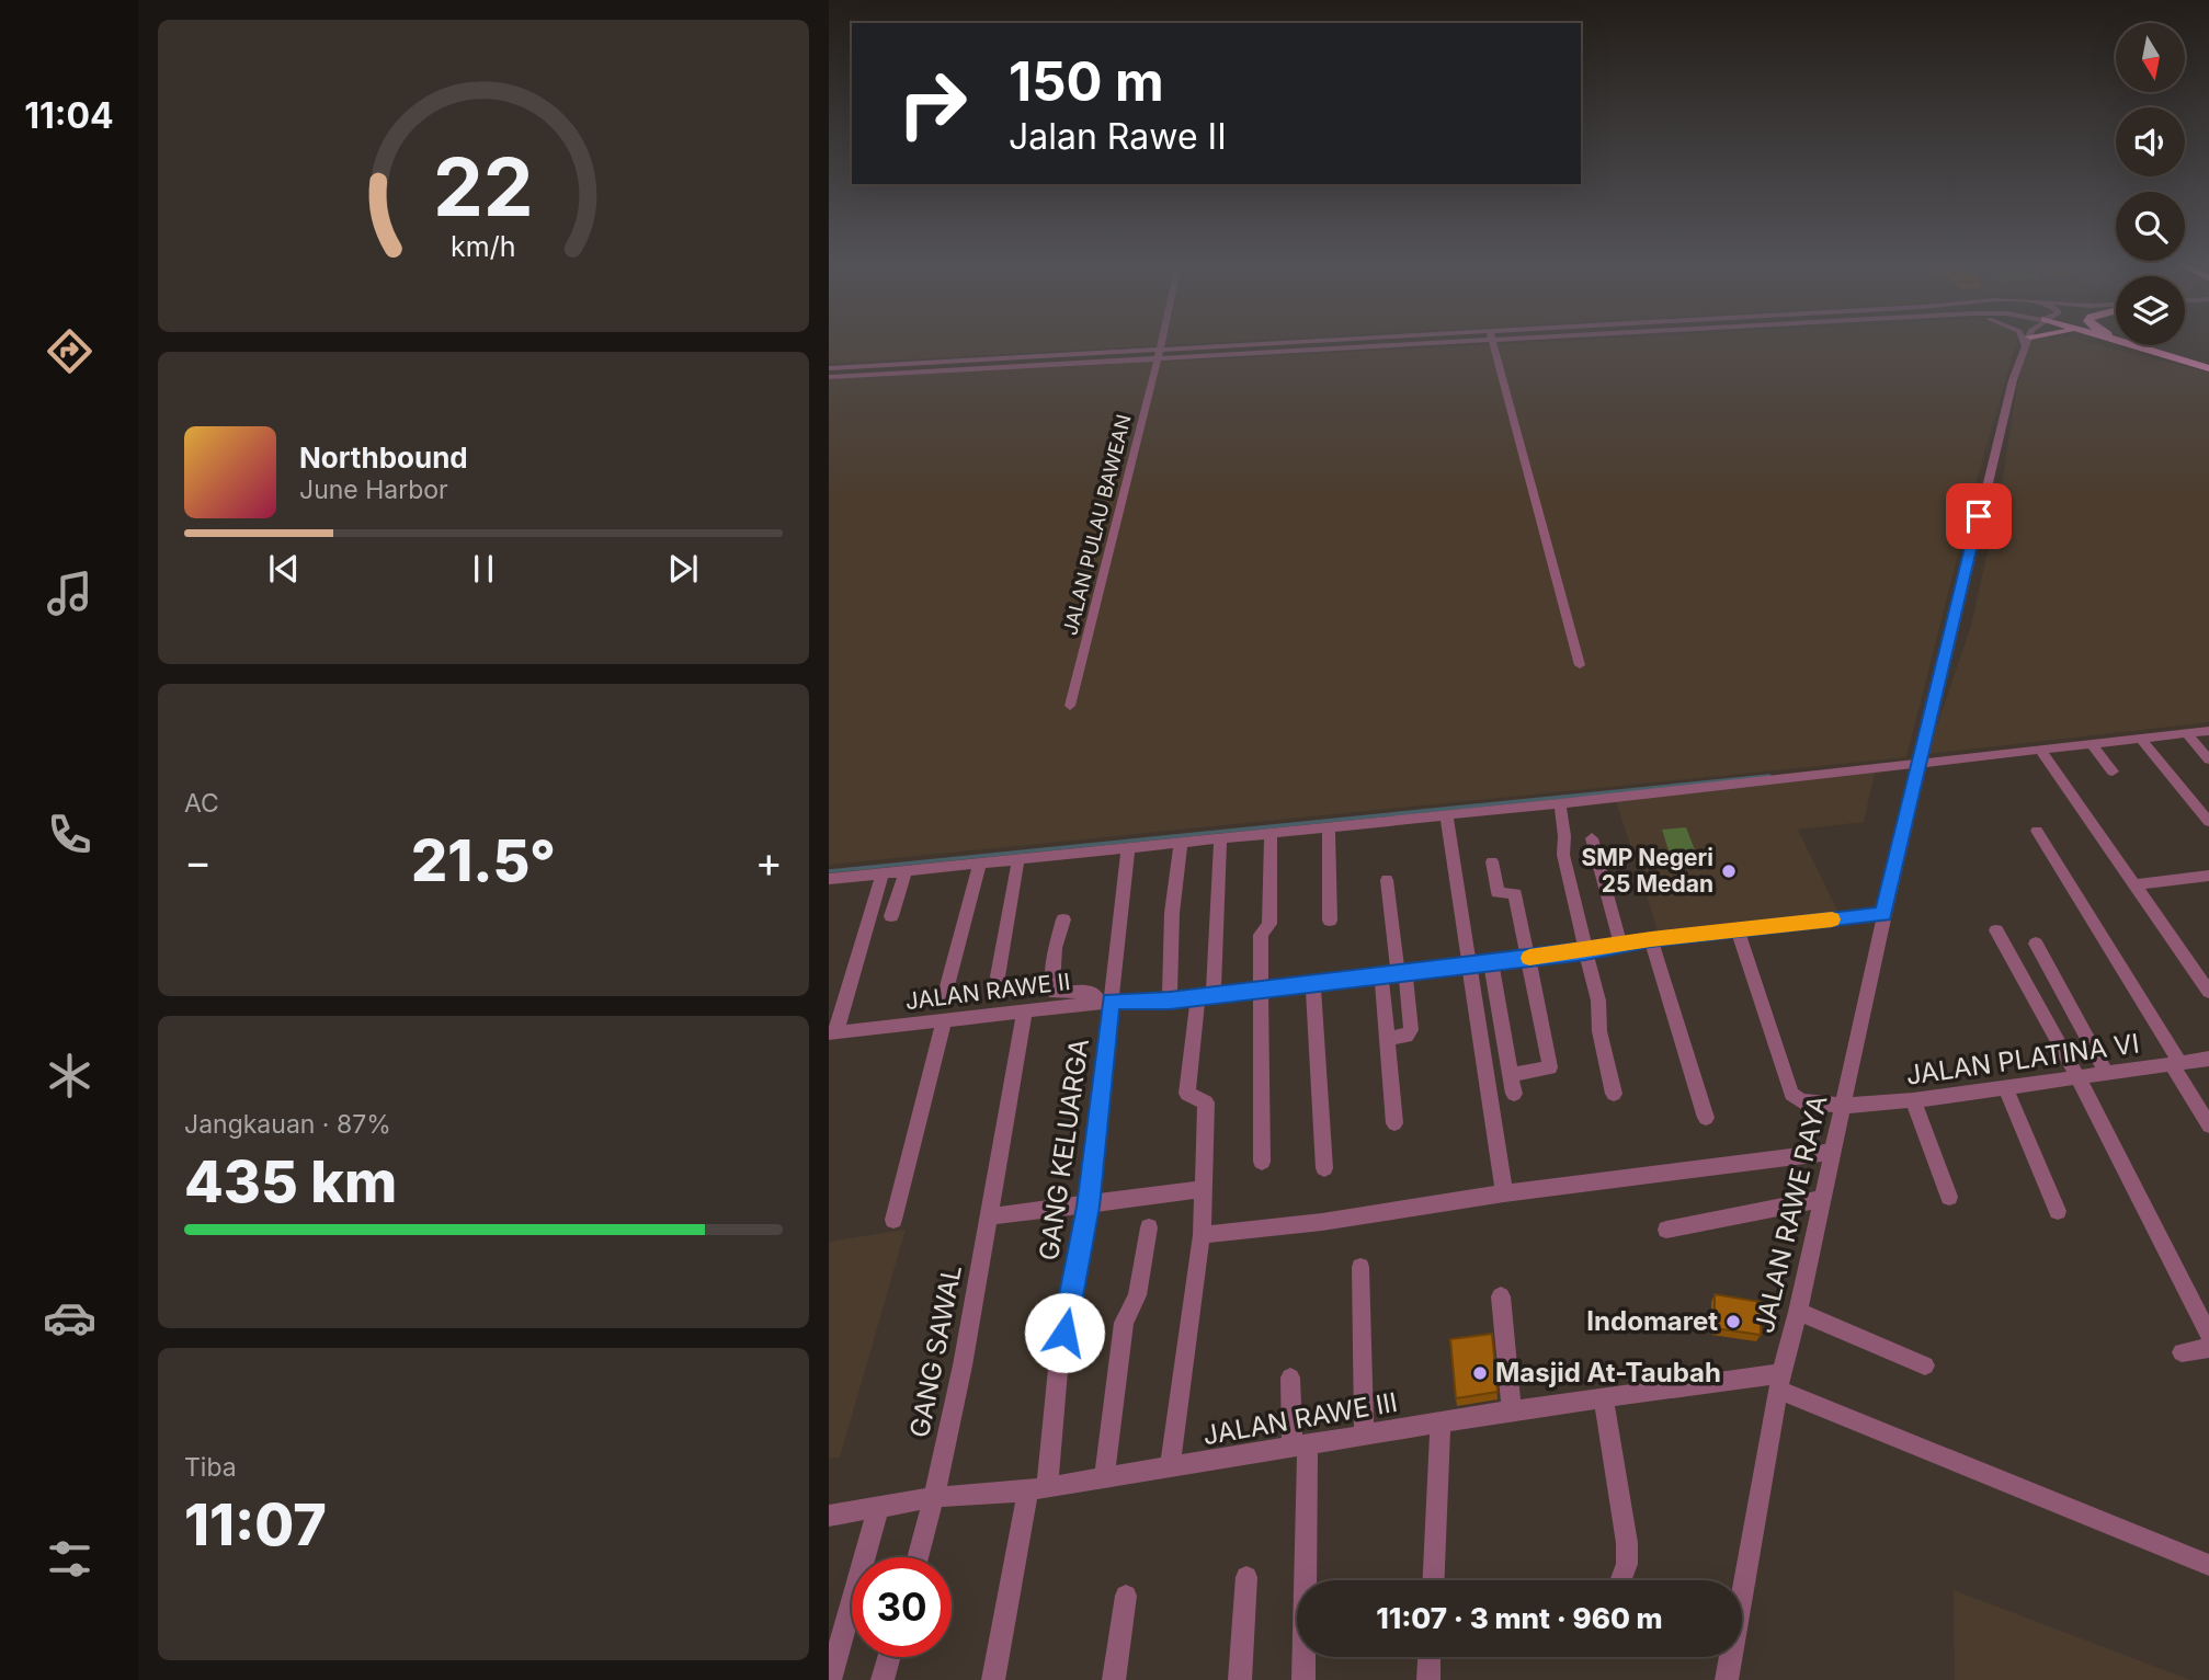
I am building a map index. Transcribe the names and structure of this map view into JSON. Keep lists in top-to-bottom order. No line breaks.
{"streets":{"street":["JALAN PULAU BAWEAN","JALAN RAWE II","JALAN PLATINA VI","GANG KELUARGA","JALAN RAWE RAYA","GANG SAWAL","JALAN RAWE III"]},"crossings":[["JALAN RAWE II","JALAN PLATINA VI"],["JALAN RAWE II","GANG KELUARGA"],["JALAN RAWE II","JALAN RAWE RAYA"],["JALAN RAWE II","GANG SAWAL"],["JALAN PLATINA VI","JALAN RAWE RAYA"],["GANG KELUARGA","JALAN RAWE III"],["JALAN RAWE RAYA","JALAN RAWE III"],["GANG SAWAL","JALAN RAWE III"]],"places":["SMP Negeri 25 Medan","Indomaret","Masjid At-Taubah"],"north":"bottom","page":{"tabs":"11:04","turn":["150 m","Jalan Rawe II"],"song":["Northbound","June Harbor"],"tile":["AC",["Jangkauan · 87%","435 km"],["Tiba","11:07"]],"heat":["−","21.5°","+"],"limit":"30","trip":"11:07 · 3 mnt · 960 m","gauge":["22","km/h"]}}
